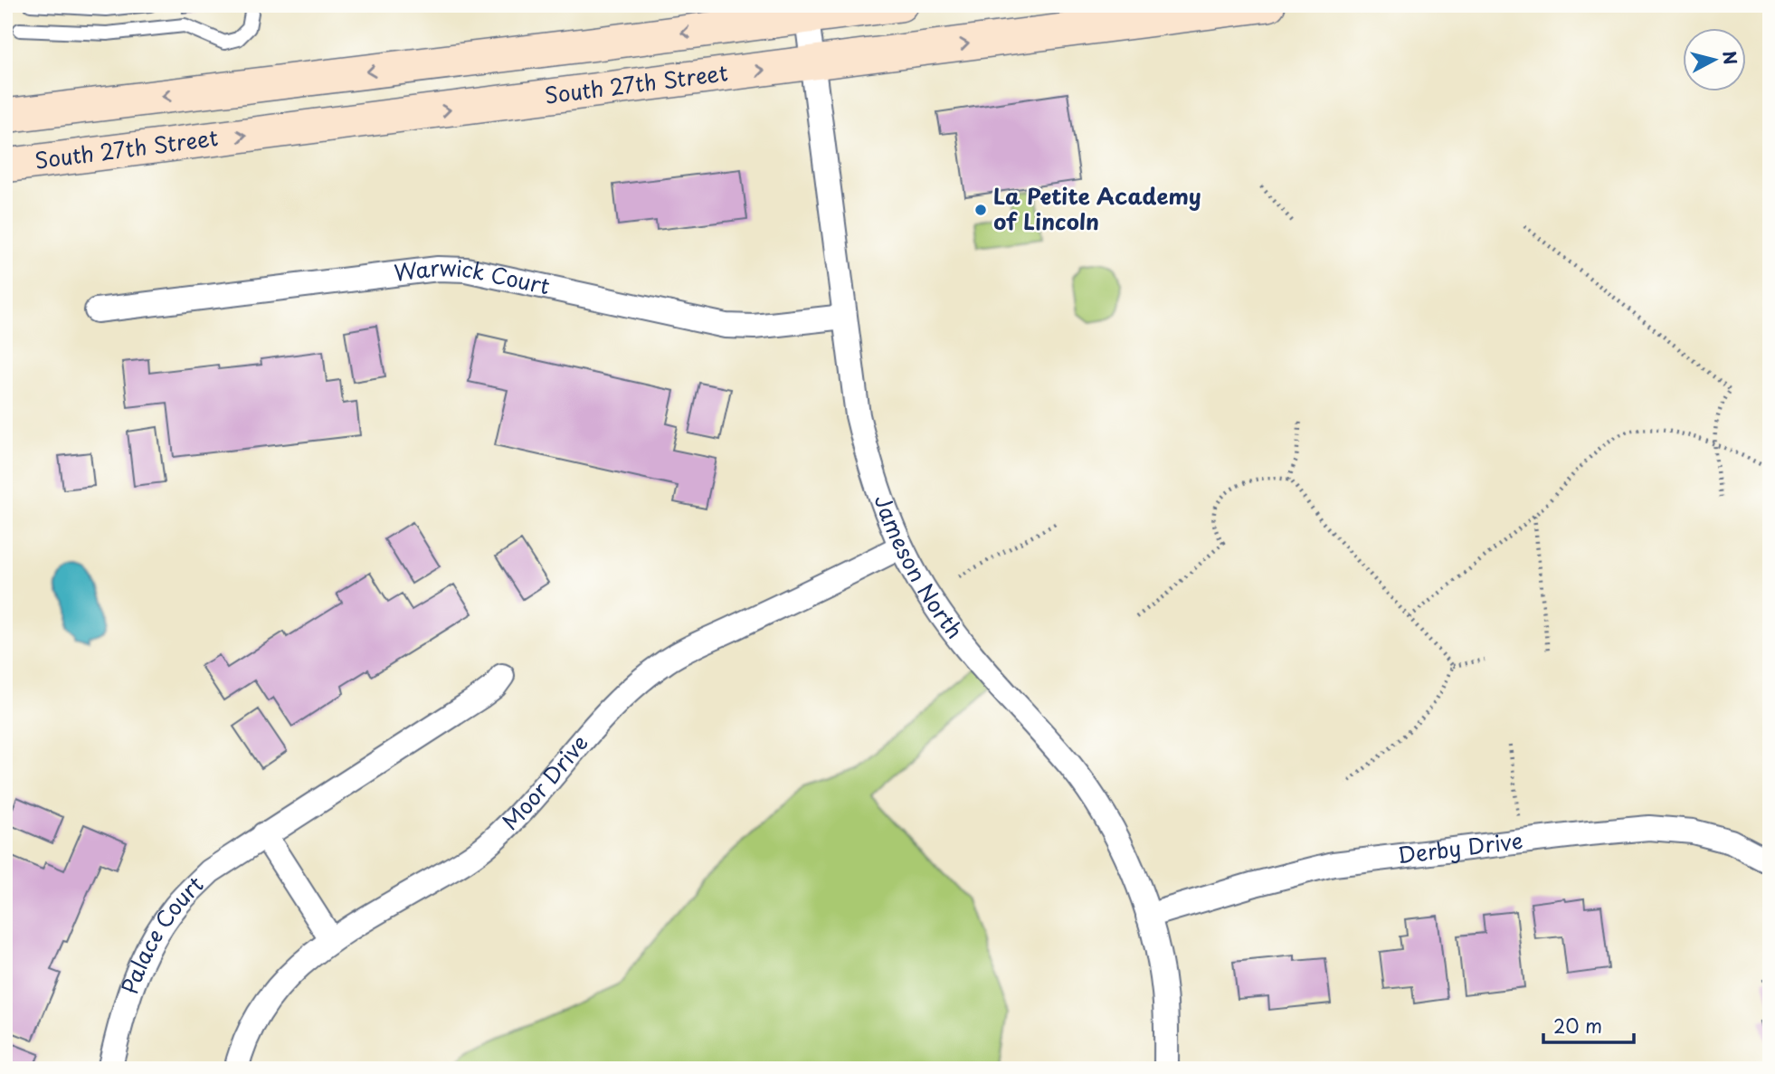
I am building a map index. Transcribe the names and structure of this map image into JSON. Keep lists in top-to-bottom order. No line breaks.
{"streets":{"main road":["South 27th Street"],"street":["Warwick Court","Jameson North","Moor Drive","Derby Drive","Palace Court"]},"crossings":[["South 27th Street","Jameson North"],["Warwick Court","Jameson North"],["Jameson North","Moor Drive"],["Jameson North","Derby Drive"]],"places":["La Petite Academy of Lincoln"],"scale_bar":"20 m","north":"right"}
